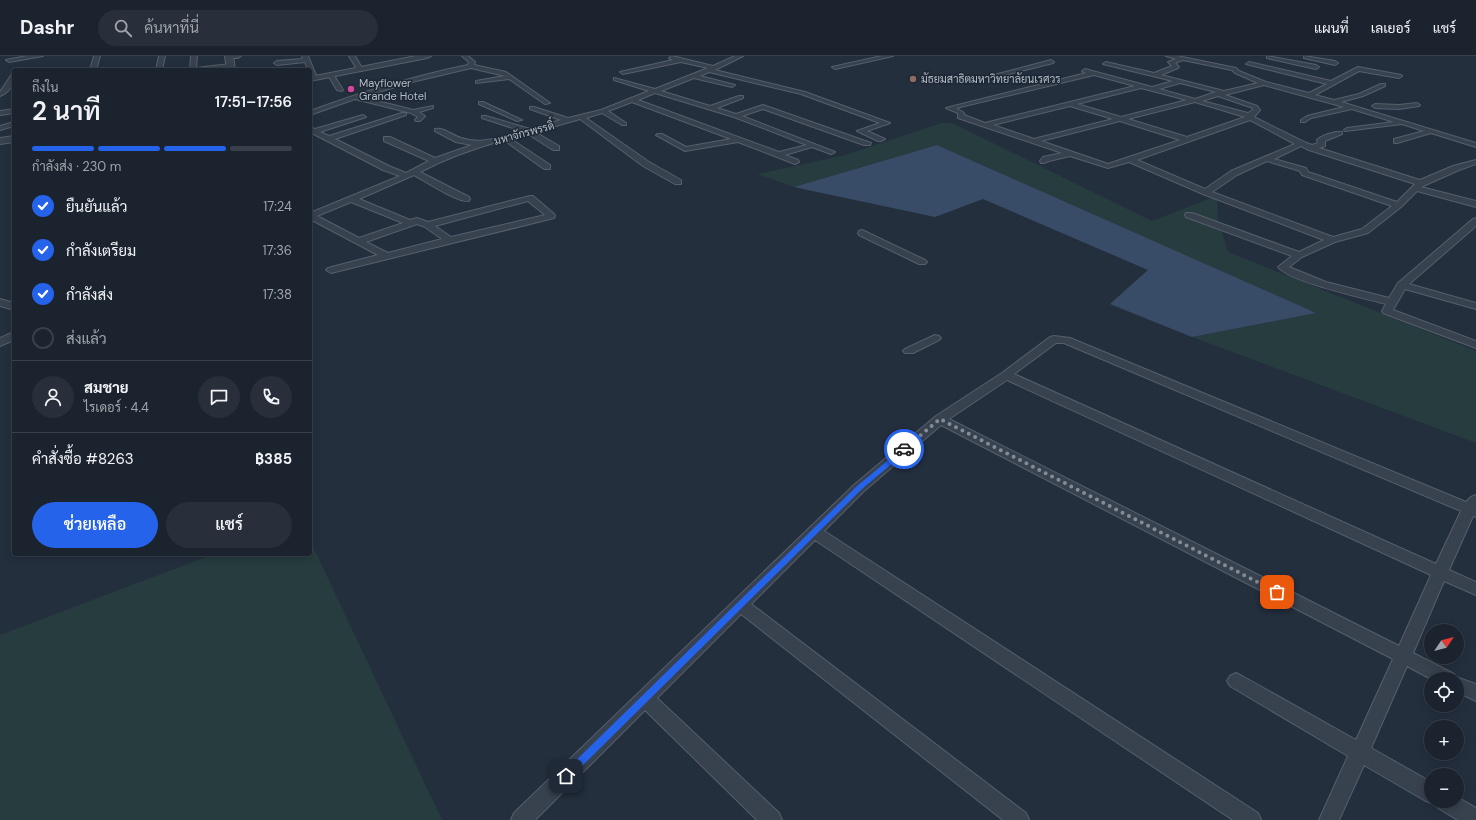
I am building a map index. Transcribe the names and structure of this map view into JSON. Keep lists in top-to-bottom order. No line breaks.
{"streets":{"street":["มหาจักรพรรดิ์"]},"places":["มัธยมสาธิตมหาวิทยาลัยนเรศวร","Mayflower Grande Hotel"],"north":"top right","page":{"header":"Dashr","search":"ค้นหาที่นี่","nav":["แผนที่","เลเยอร์","แชร์"],"heading":["2 นาที","ถึงใน","17:51–17:56"],"panel":["สมชาย","ไรเดอร์ · 4.4","คำสั่งซื้อ #8263","฿385"],"bar":"กำลังส่ง · 230 m","list":[["ยืนยันแล้ว","17:24"],["กำลังเตรียม","17:36"],["กำลังส่ง","17:38"],"ส่งแล้ว"],"buttons":["ช่วยเหลือ","แชร์"],"map_buttons":["+","−"]}}
